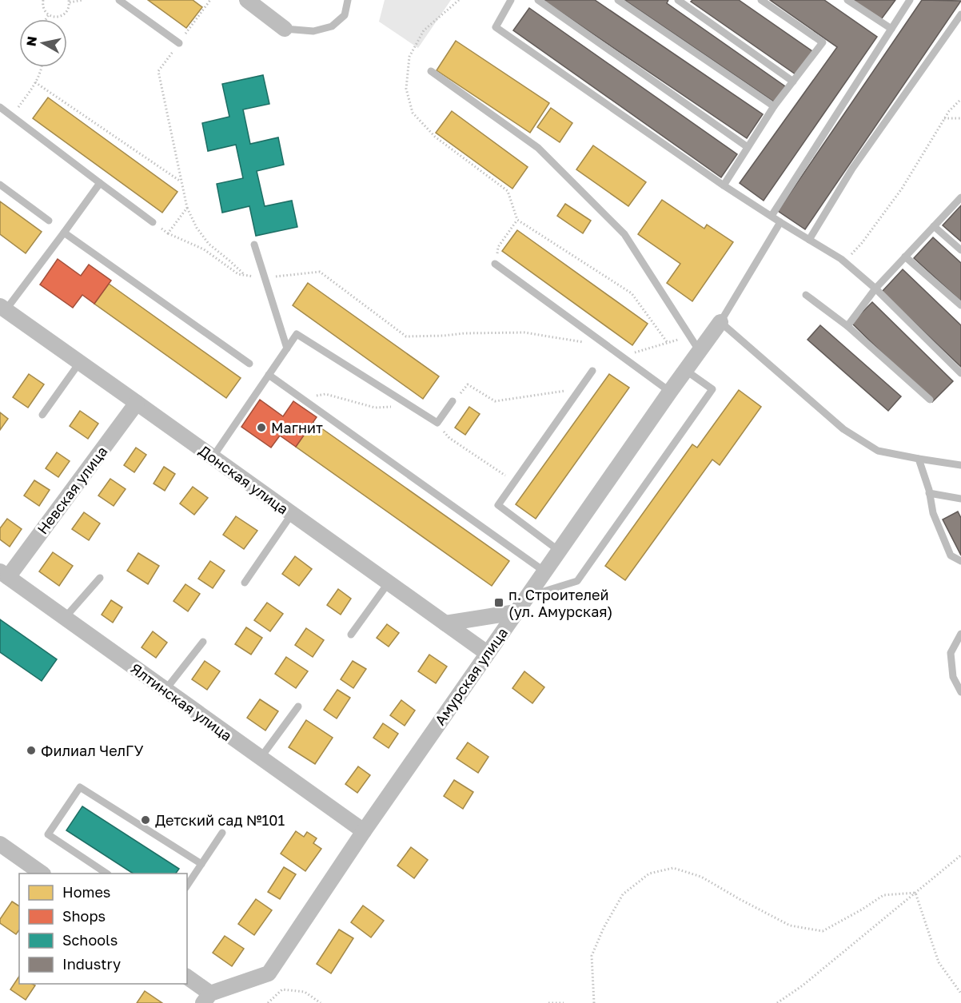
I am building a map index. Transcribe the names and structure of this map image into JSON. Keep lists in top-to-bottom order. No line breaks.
{"streets":{"street":["Донская улица","Невская улица","Амурская улица","Ялтинская улица"]},"crossings":[["Донская улица","Невская улица"],["Донская улица","Амурская улица"],["Невская улица","Ялтинская улица"],["Амурская улица","Ялтинская улица"]],"places":{"other":["Магнит","Филиал ЧелГУ","Детский сад №101"],"transit":["п. Строителей (ул. Амурская)"]},"legend":["Homes","Shops","Schools","Industry"],"north":"left"}
